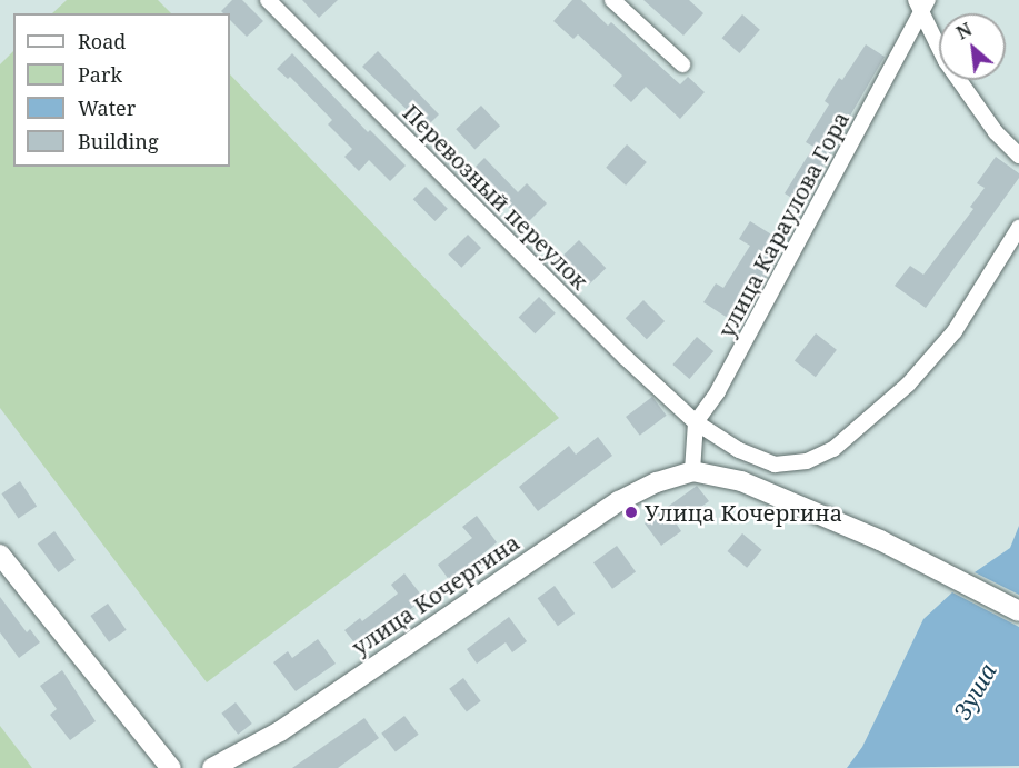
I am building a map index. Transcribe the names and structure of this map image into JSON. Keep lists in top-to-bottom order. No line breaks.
{"streets":{"main road":["улица Кочергина"],"street":["Перевозный переулок","улица Караулова Гора"]},"crossings":[["Перевозный переулок","улица Караулова Гора"],["улица Караулова Гора","улица Кочергина"]],"water":["Зуша"],"places":["Улица Кочергина"],"legend":["Road","Park","Water","Building"],"north":"top left"}
